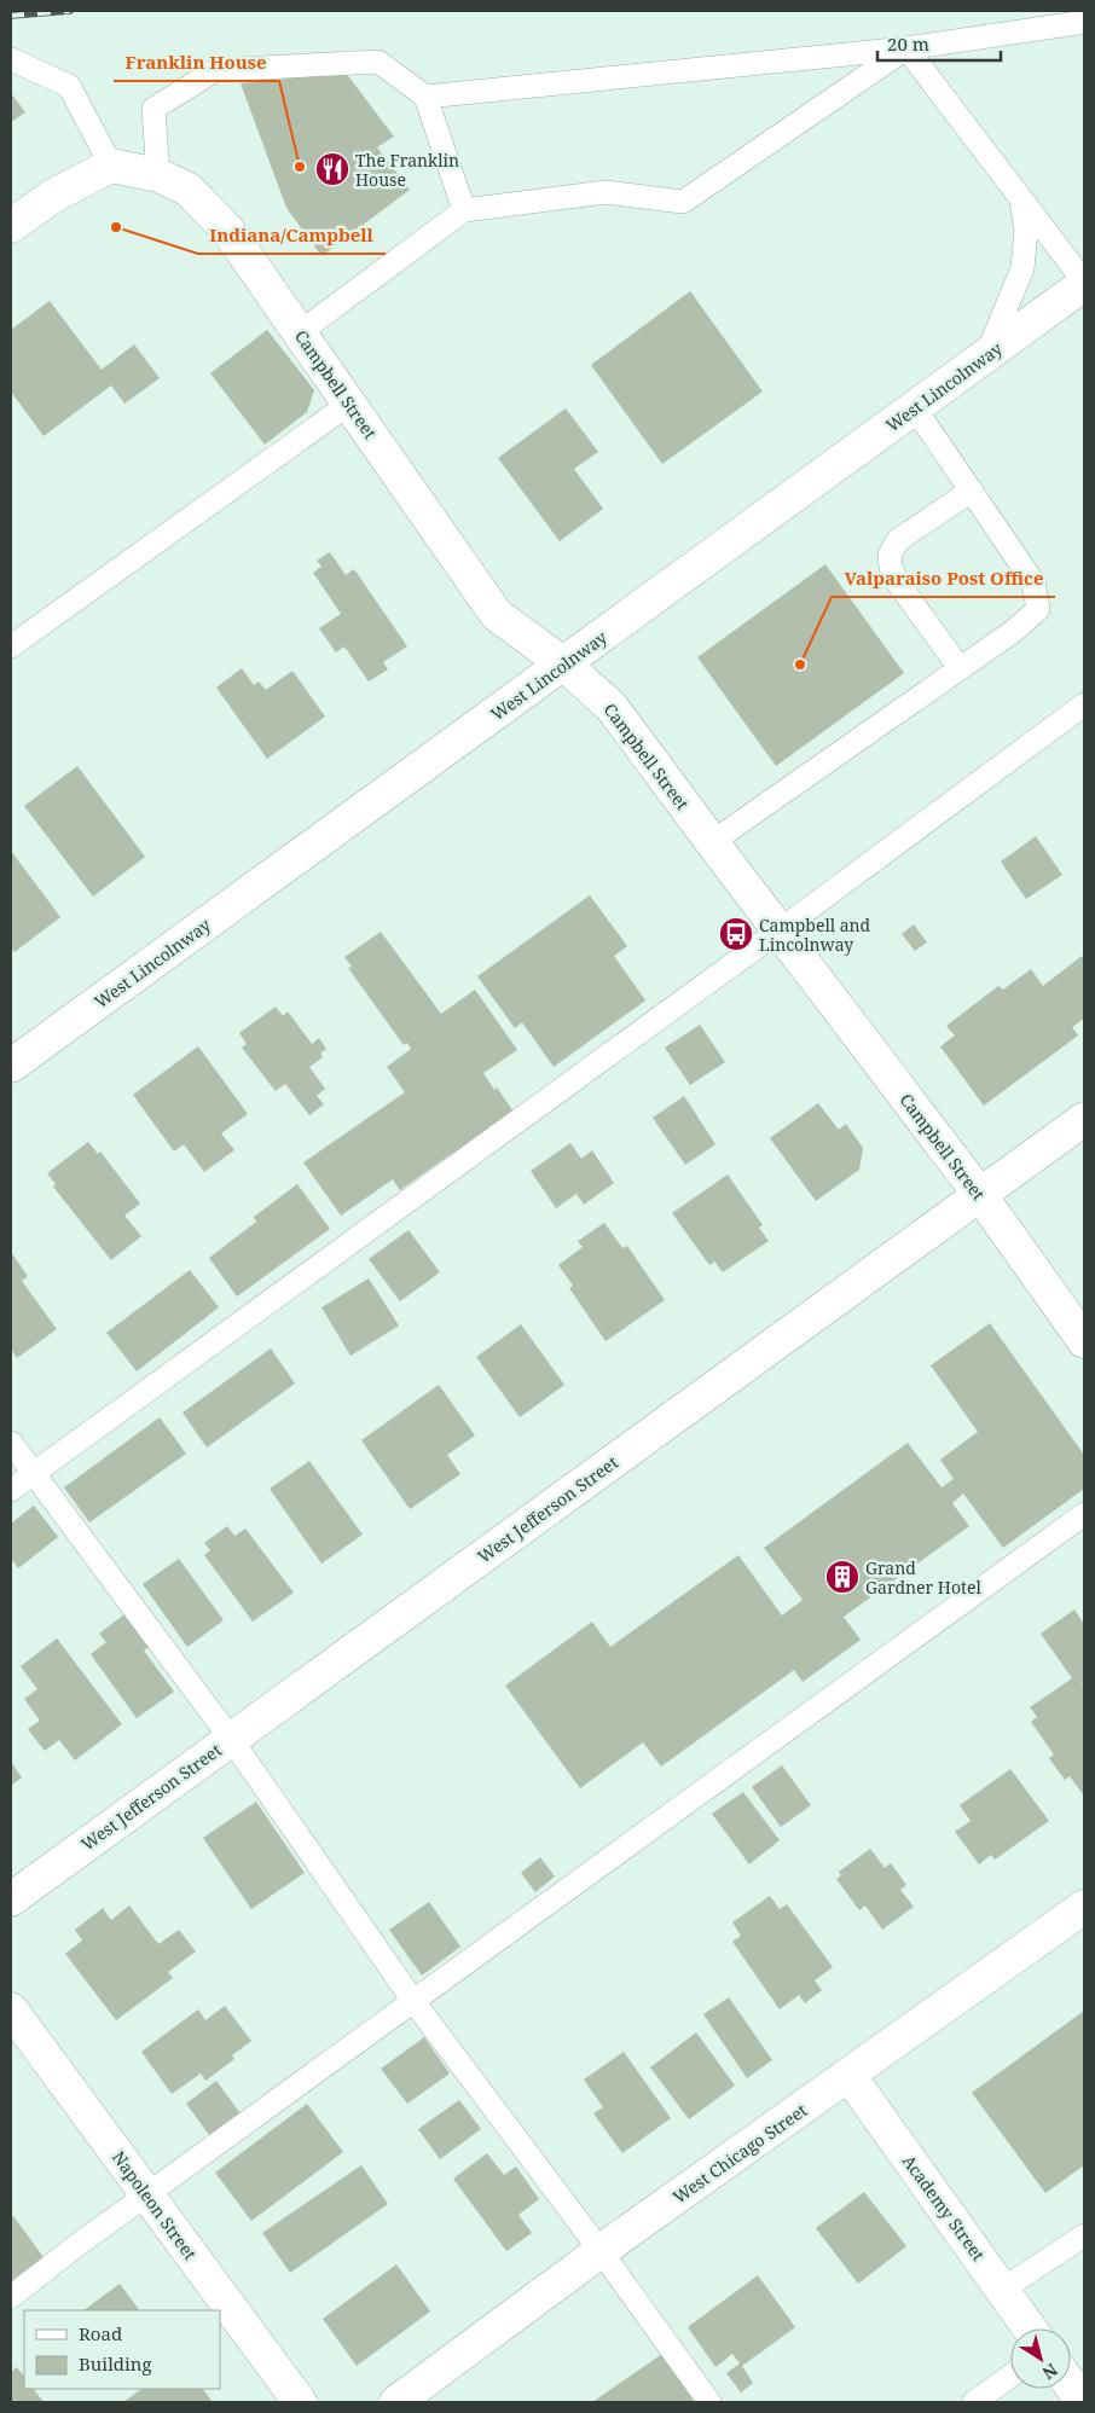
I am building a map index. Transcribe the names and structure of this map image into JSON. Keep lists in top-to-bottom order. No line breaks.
{"streets":{"street":["Campbell Street","West Lincolnway","West Jefferson Street","West Chicago Street","Napoleon Street","Academy Street"]},"crossings":[["Campbell Street","West Lincolnway"],["Campbell Street","West Jefferson Street"],["West Chicago Street","Academy Street"]],"places":{"other":["Franklin House","Indiana/Campbell","Valparaiso Post Office"],"restaurant":["The Franklin House"],"bus stop":["Campbell and Lincolnway"],"building":["Grand Gardner Hotel"]},"legend":["Road","Building"],"scale_bar":"20 m","north":"bottom right"}
